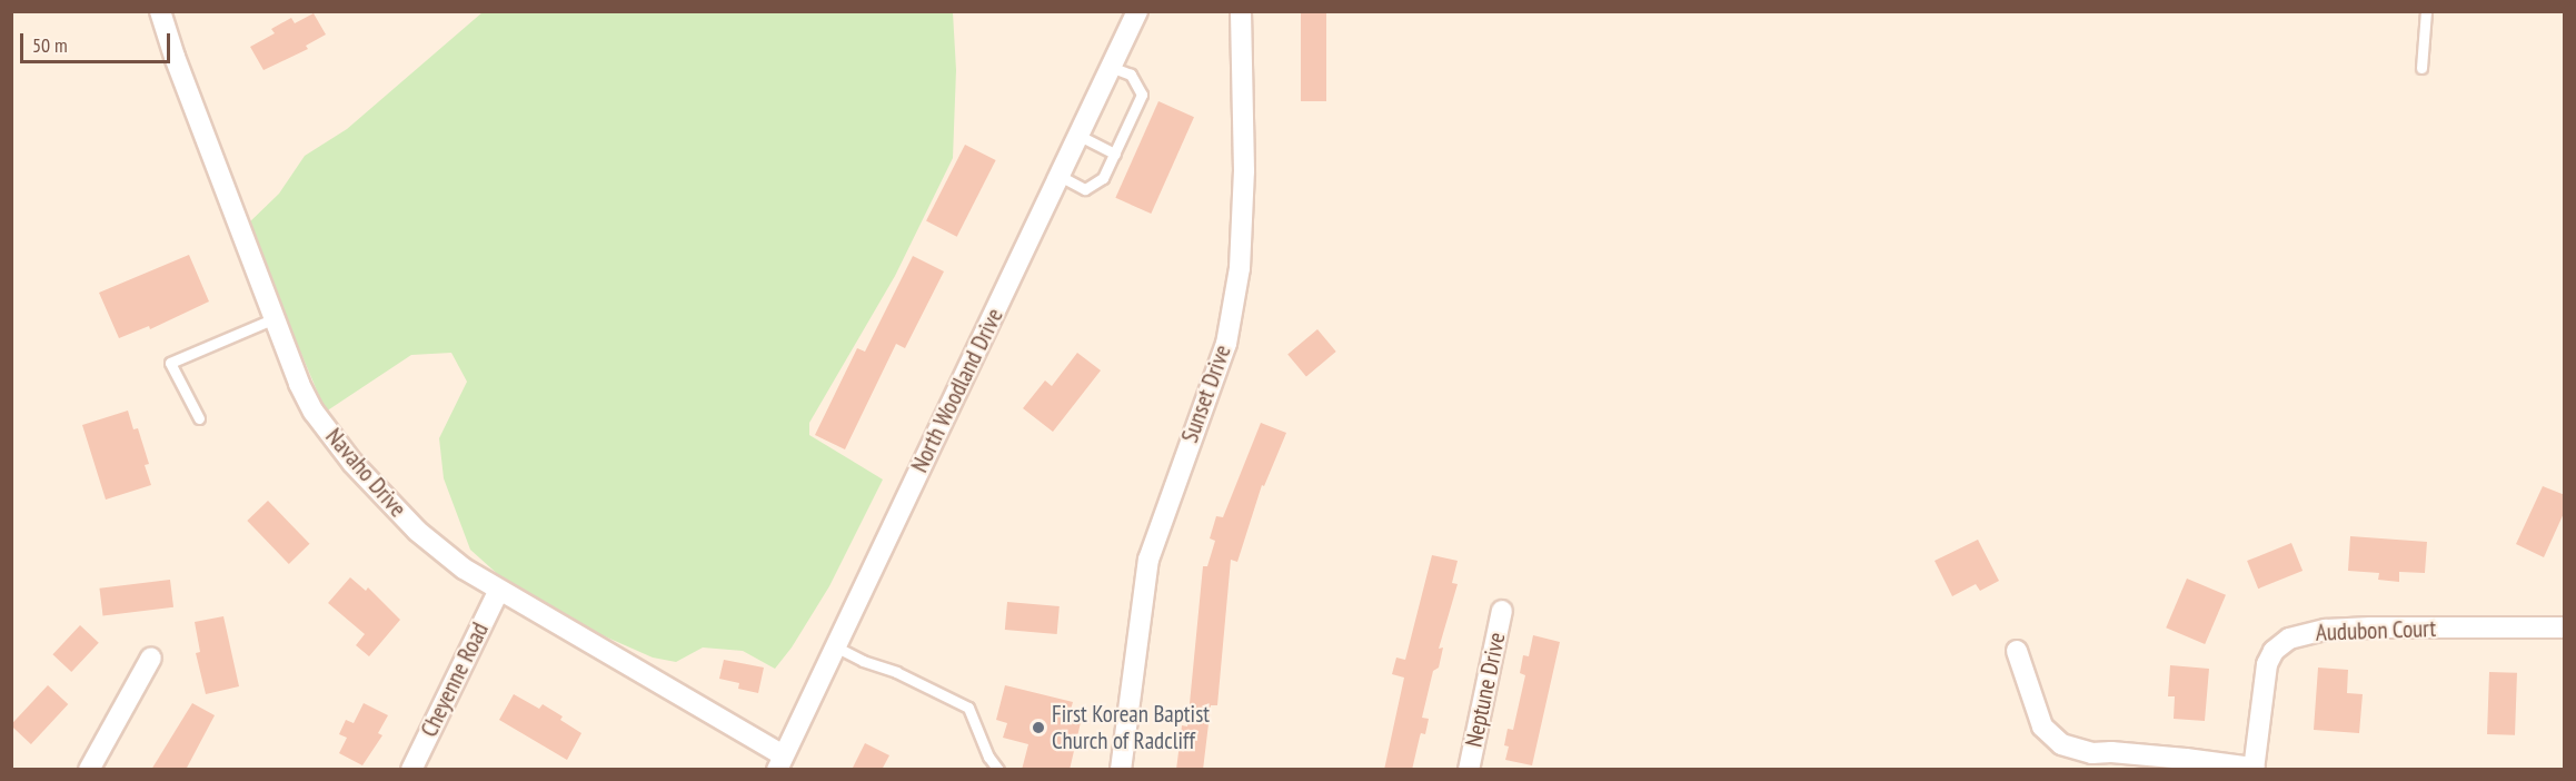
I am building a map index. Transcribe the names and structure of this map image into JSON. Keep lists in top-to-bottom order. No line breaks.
{"streets":{"street":["North Woodland Drive","Sunset Drive","Navaho Drive","Audubon Court","Cheyenne Road","Neptune Drive"]},"crossings":[["North Woodland Drive","Navaho Drive"],["Navaho Drive","Cheyenne Road"]],"places":["First Korean Baptist Church of Radcliff"],"scale_bar":"50 m"}
